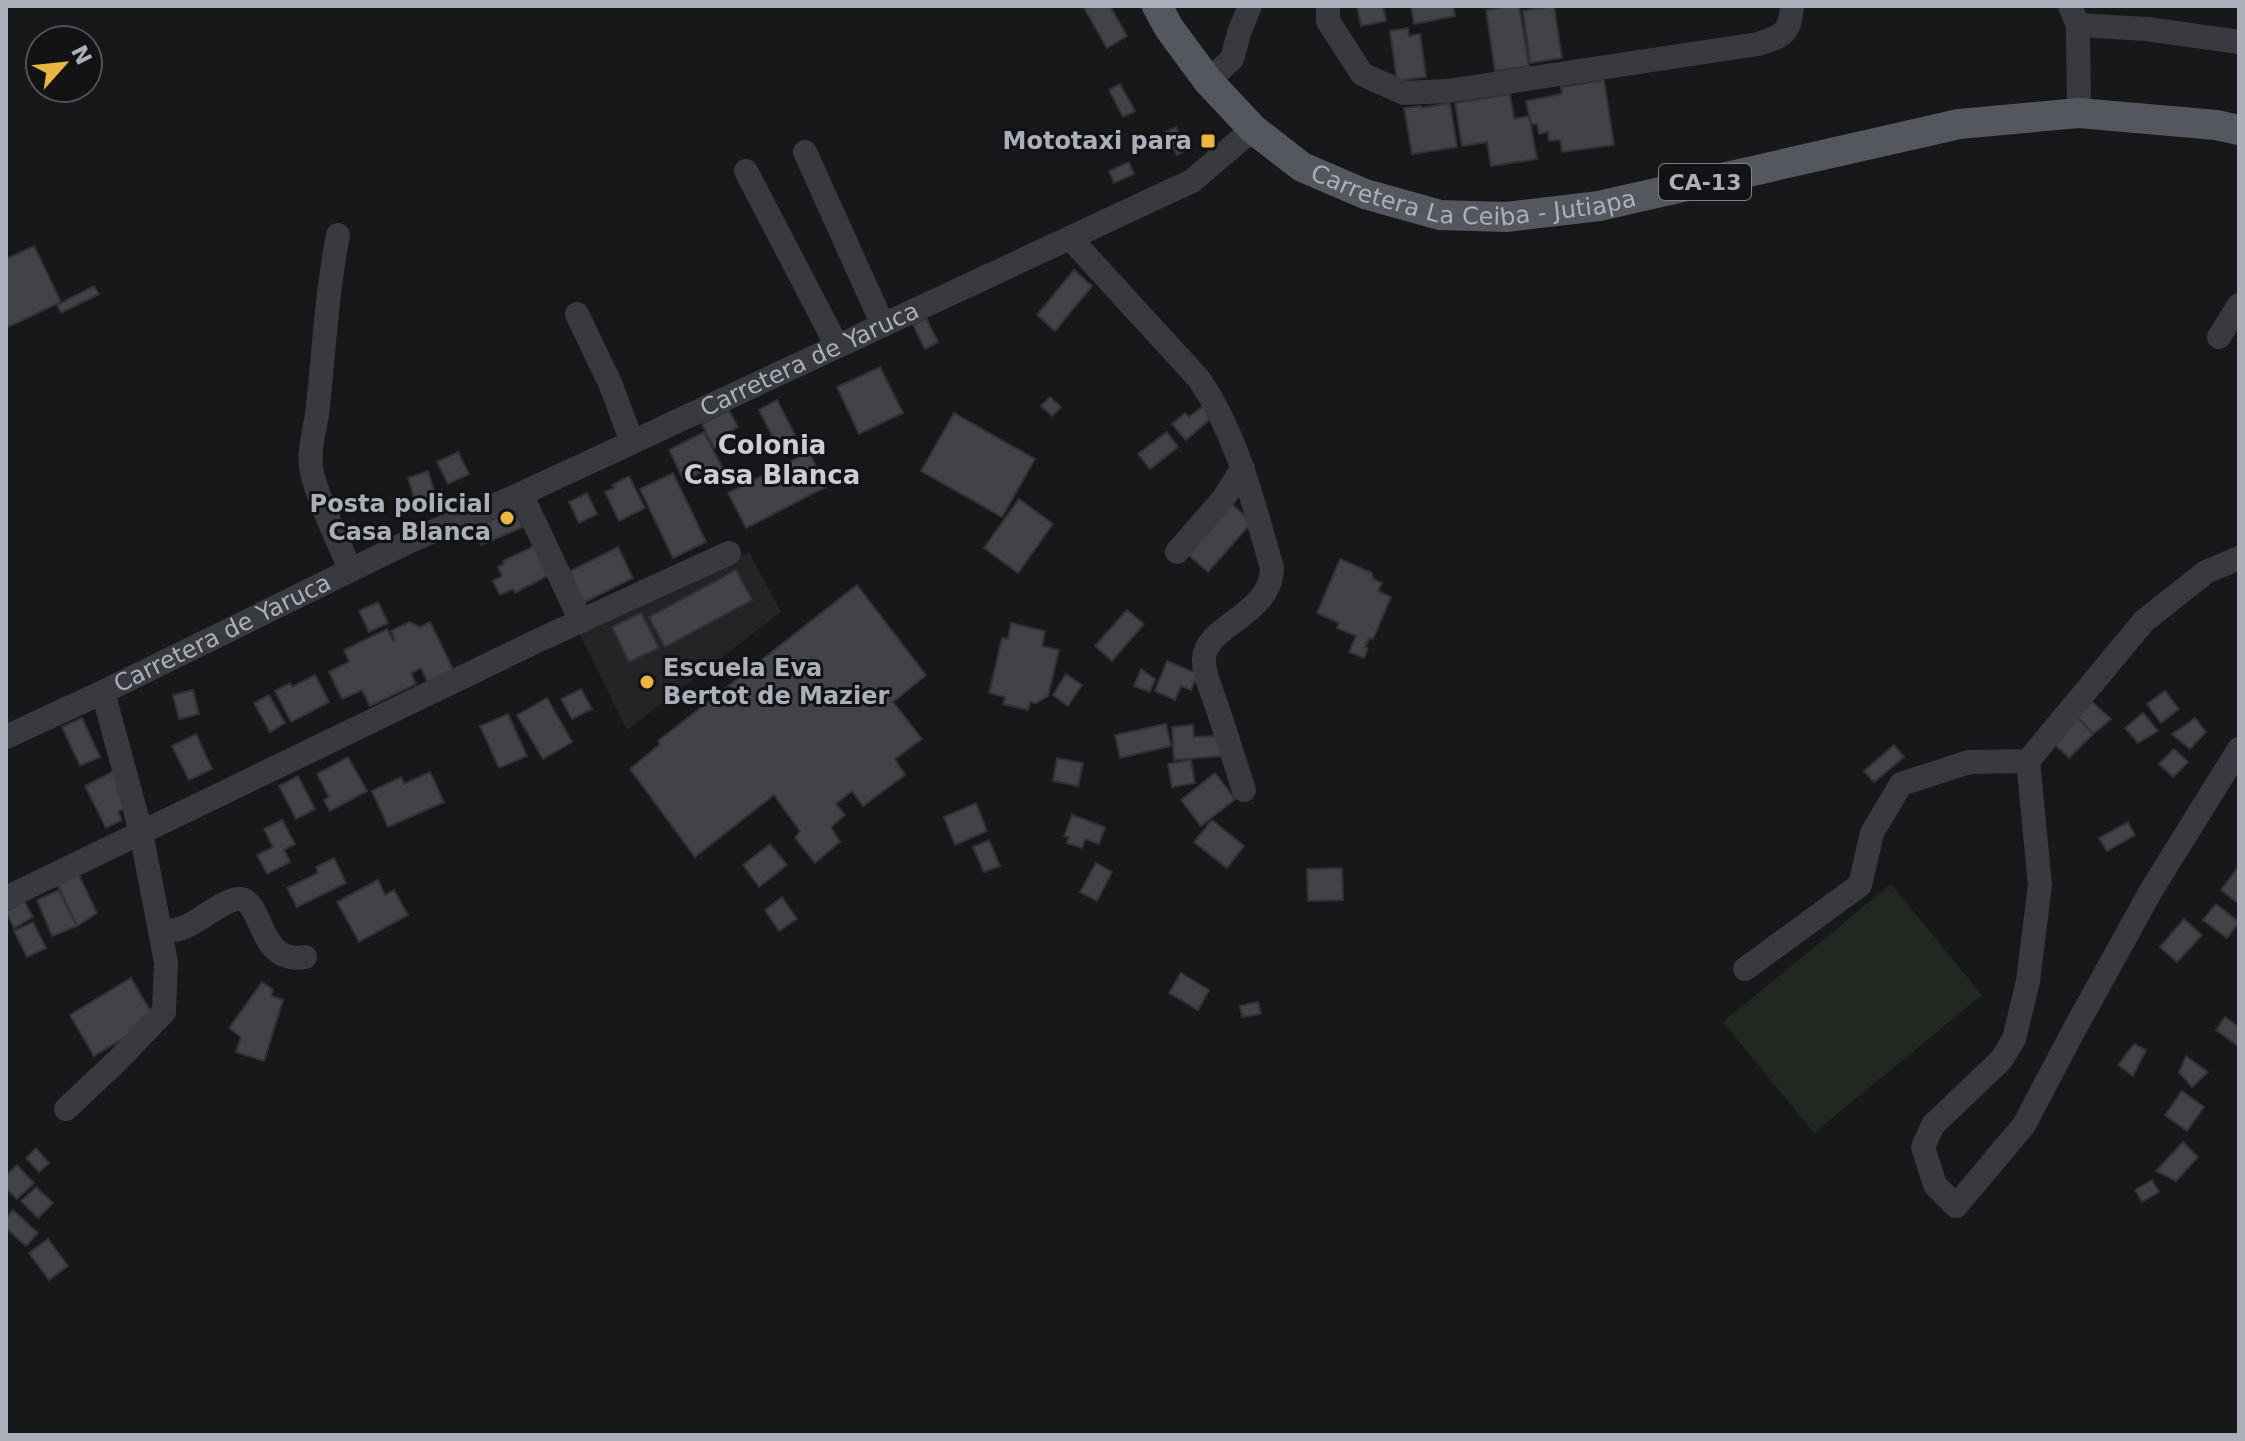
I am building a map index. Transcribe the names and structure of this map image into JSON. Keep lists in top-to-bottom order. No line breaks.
{"streets":{"main road":["Carretera La Ceiba - Jutiapa","CA-13"],"street":["Carretera de Yaruca"]},"crossings":[["Carretera La Ceiba - Jutiapa","Carretera de Yaruca"]],"districts":["Colonia Casa Blanca"],"places":{"transit":["Mototaxi para"],"other":["Posta policial Casa Blanca","Escuela Eva Bertot de Mazier"]},"north":"top right"}
